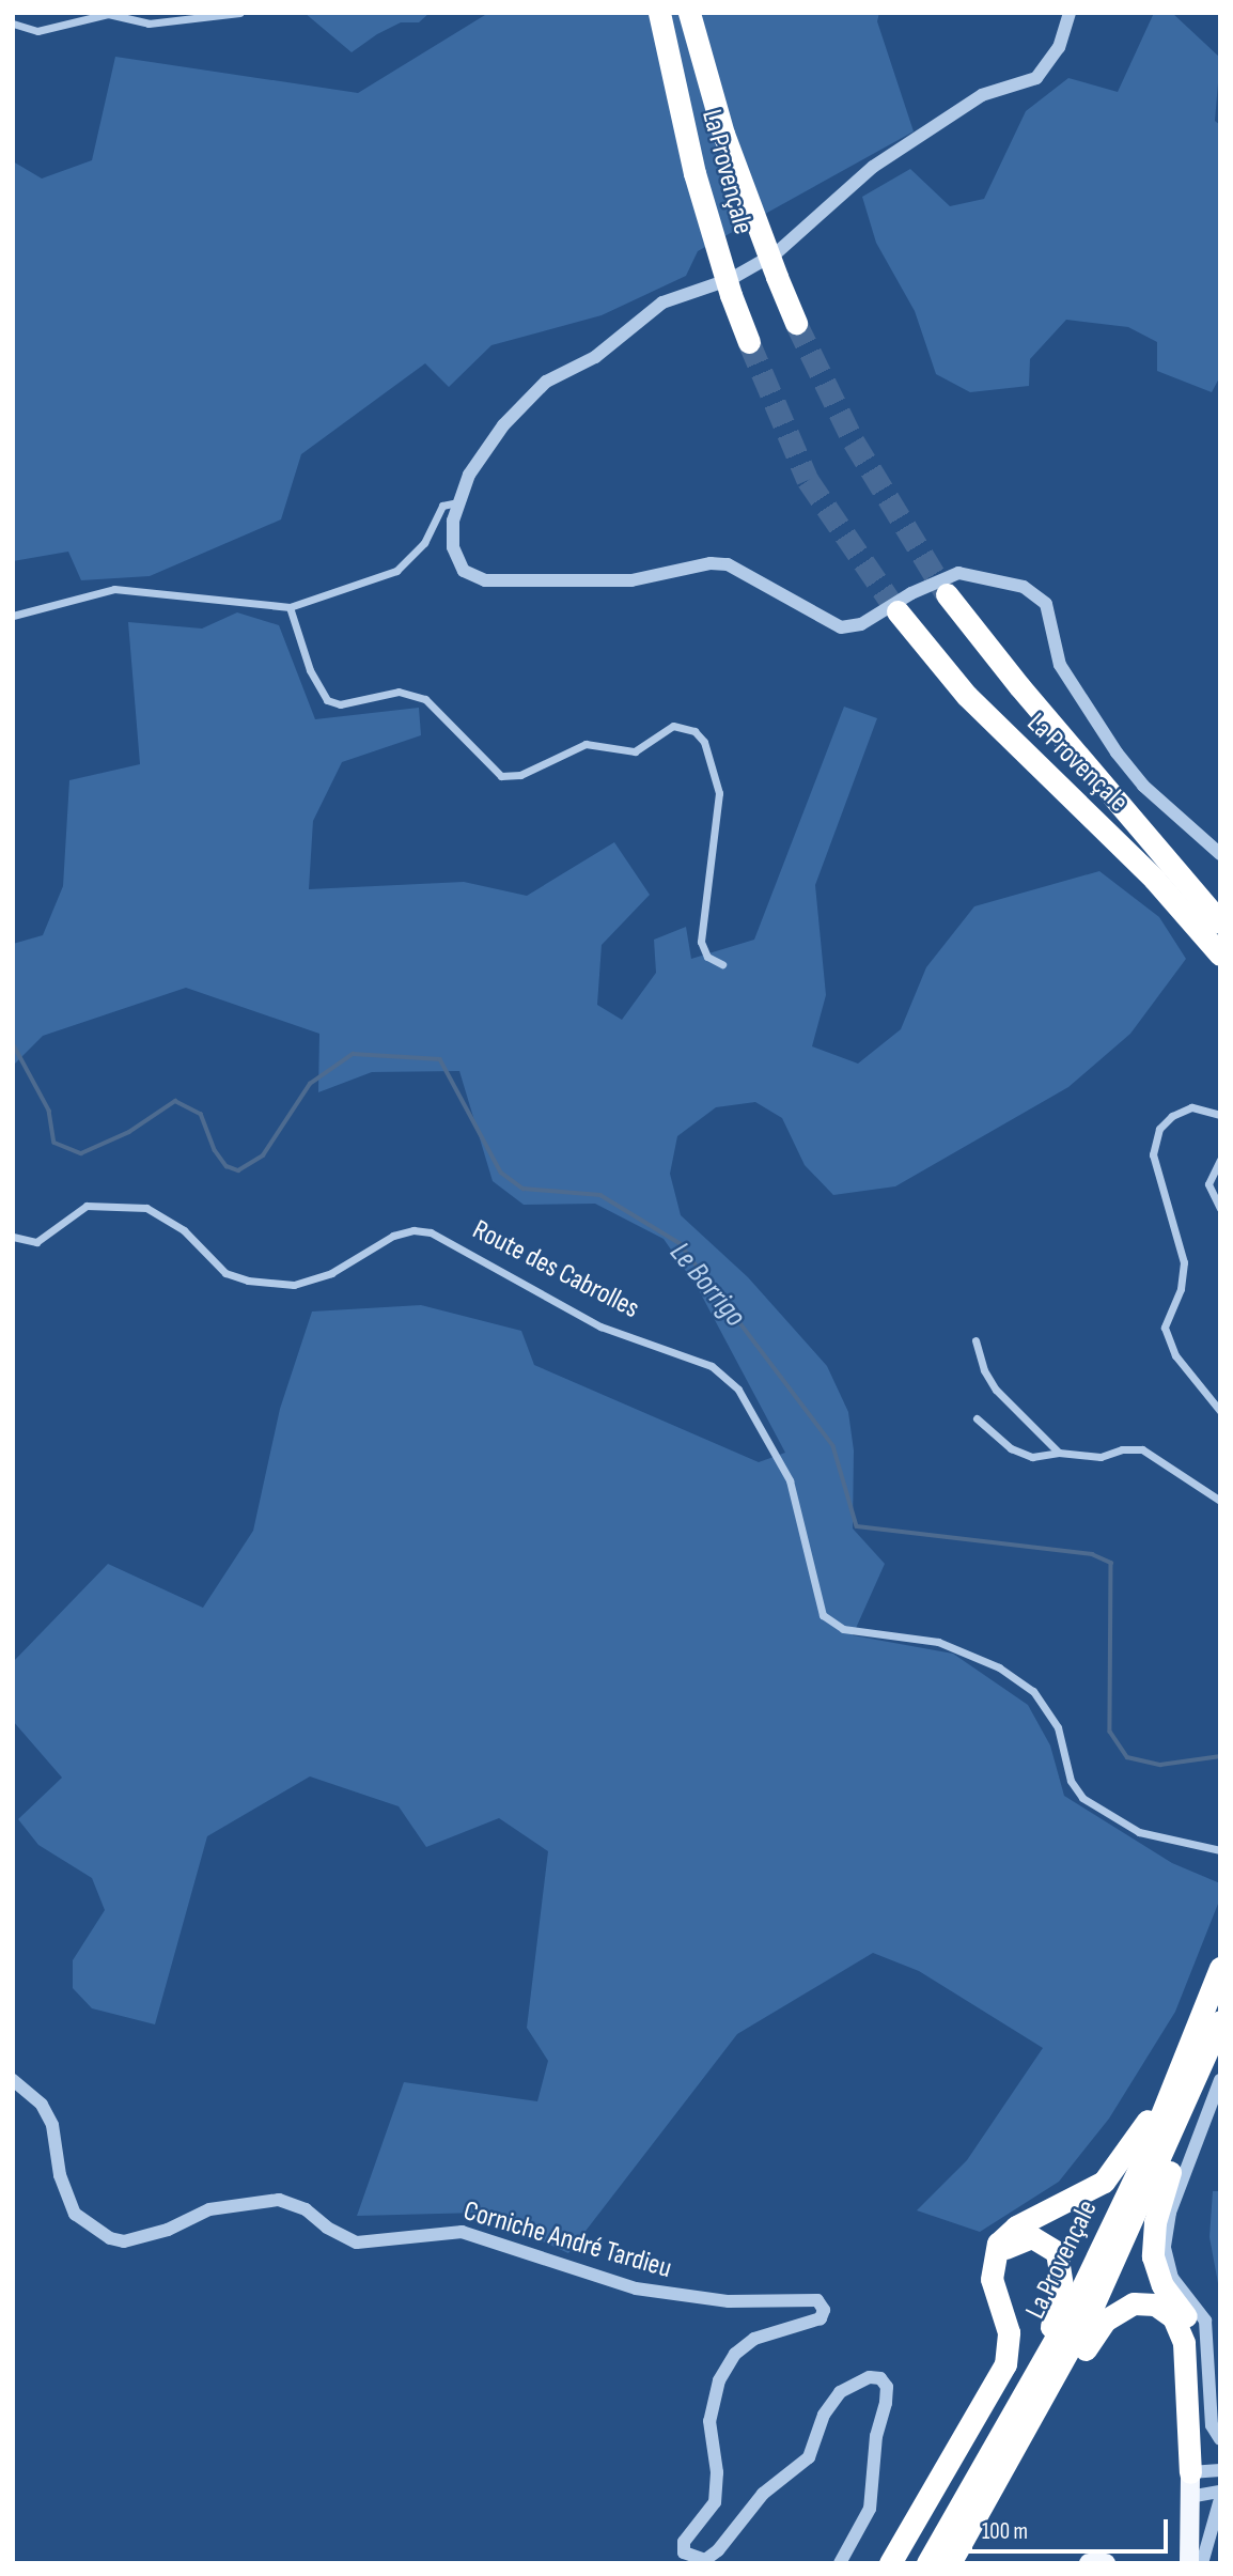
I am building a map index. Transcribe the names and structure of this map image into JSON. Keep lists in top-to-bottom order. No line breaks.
{"streets":{"highway":["La Provençale"],"street":["Route des Cabrolles","Corniche André Tardieu"]},"water":["Le Borrigo"],"scale_bar":"100 m"}
